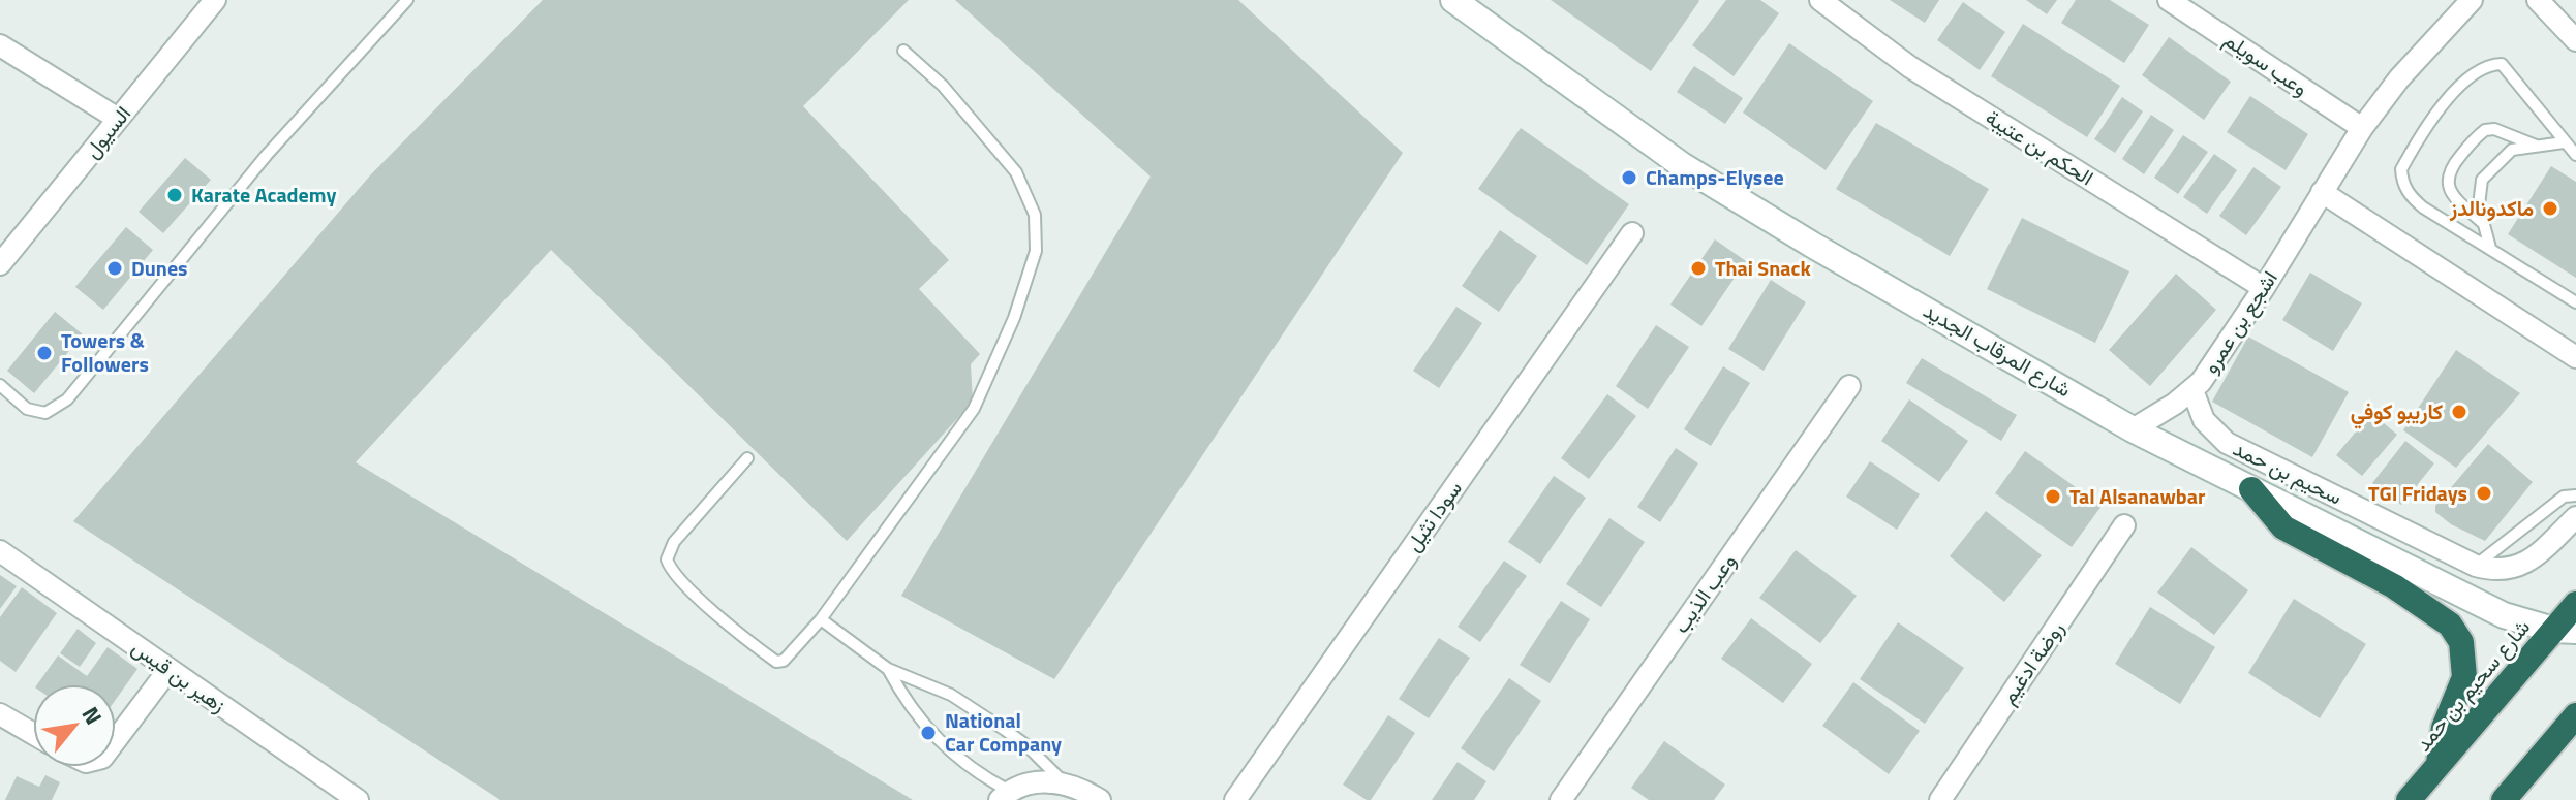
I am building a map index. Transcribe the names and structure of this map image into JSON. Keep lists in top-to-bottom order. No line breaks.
{"streets":{"highway":["شارع سحيم بن حمد"],"street":["وعب سويلم","السيول","الحكم بن عتيبة","اشجع بن عمرو","شارع المرقاب الجديد","سحيم بن حمد","سودا نثيل","وعب الذيب","روضة ادغيم","زهير بن قيس"]},"crossings":[["وعب سويلم","اشجع بن عمرو"],["الحكم بن عتيبة","اشجع بن عمرو"],["اشجع بن عمرو","شارع المرقاب الجديد"],["اشجع بن عمرو","سحيم بن حمد"],["شارع المرقاب الجديد","شارع سحيم بن حمد"]],"places":["Champs-Elysee","Karate Academy","ماكدونالدز","Dunes","Thai Snack","Towers & Followers","كاريبو كوفي","TGI Fridays","Tal Alsanawbar","National Car Company"],"north":"top right"}
